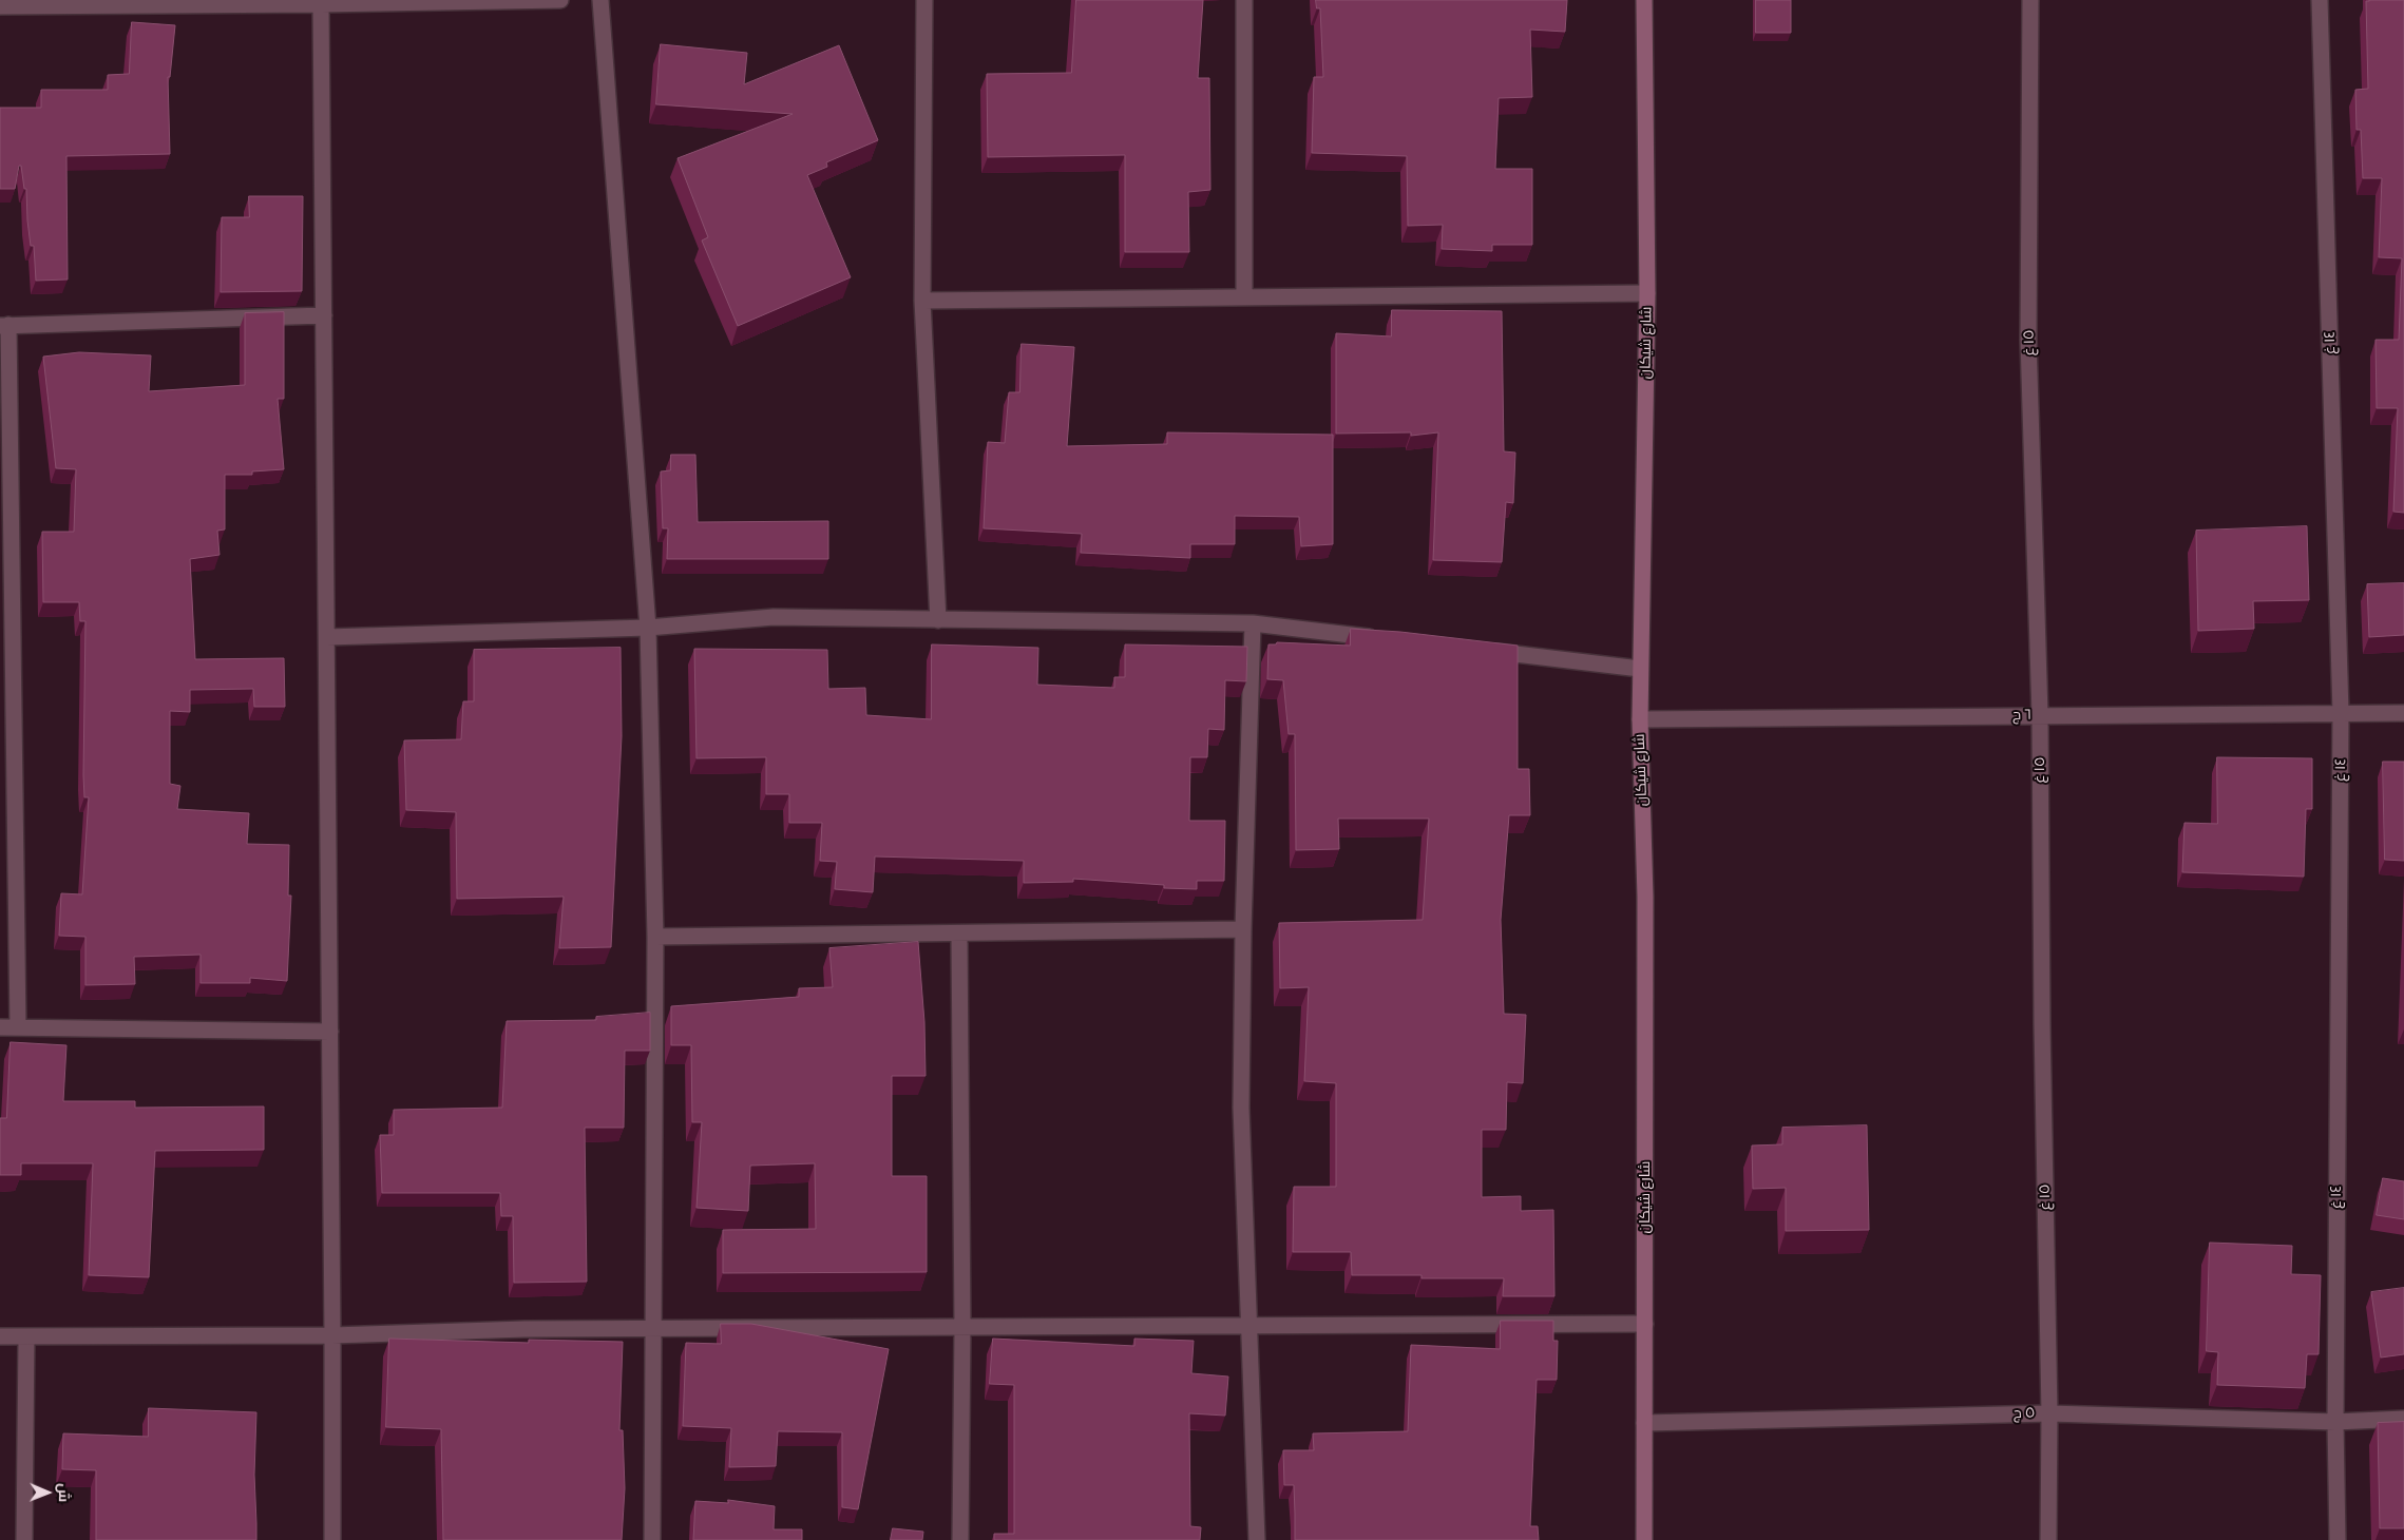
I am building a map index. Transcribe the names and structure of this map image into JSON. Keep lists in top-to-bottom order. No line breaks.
{"streets":{"street":["شارع شيكان","١٥ غ","١٤ غ","٦ ج","٥ ج"]},"crossings":[["شارع شيكان","٦ ج"],["شارع شيكان","٥ ج"],["١٥ غ","٦ ج"],["١٥ غ","٥ ج"],["١٤ غ","٦ ج"],["١٤ غ","٥ ج"]],"north":"right"}
